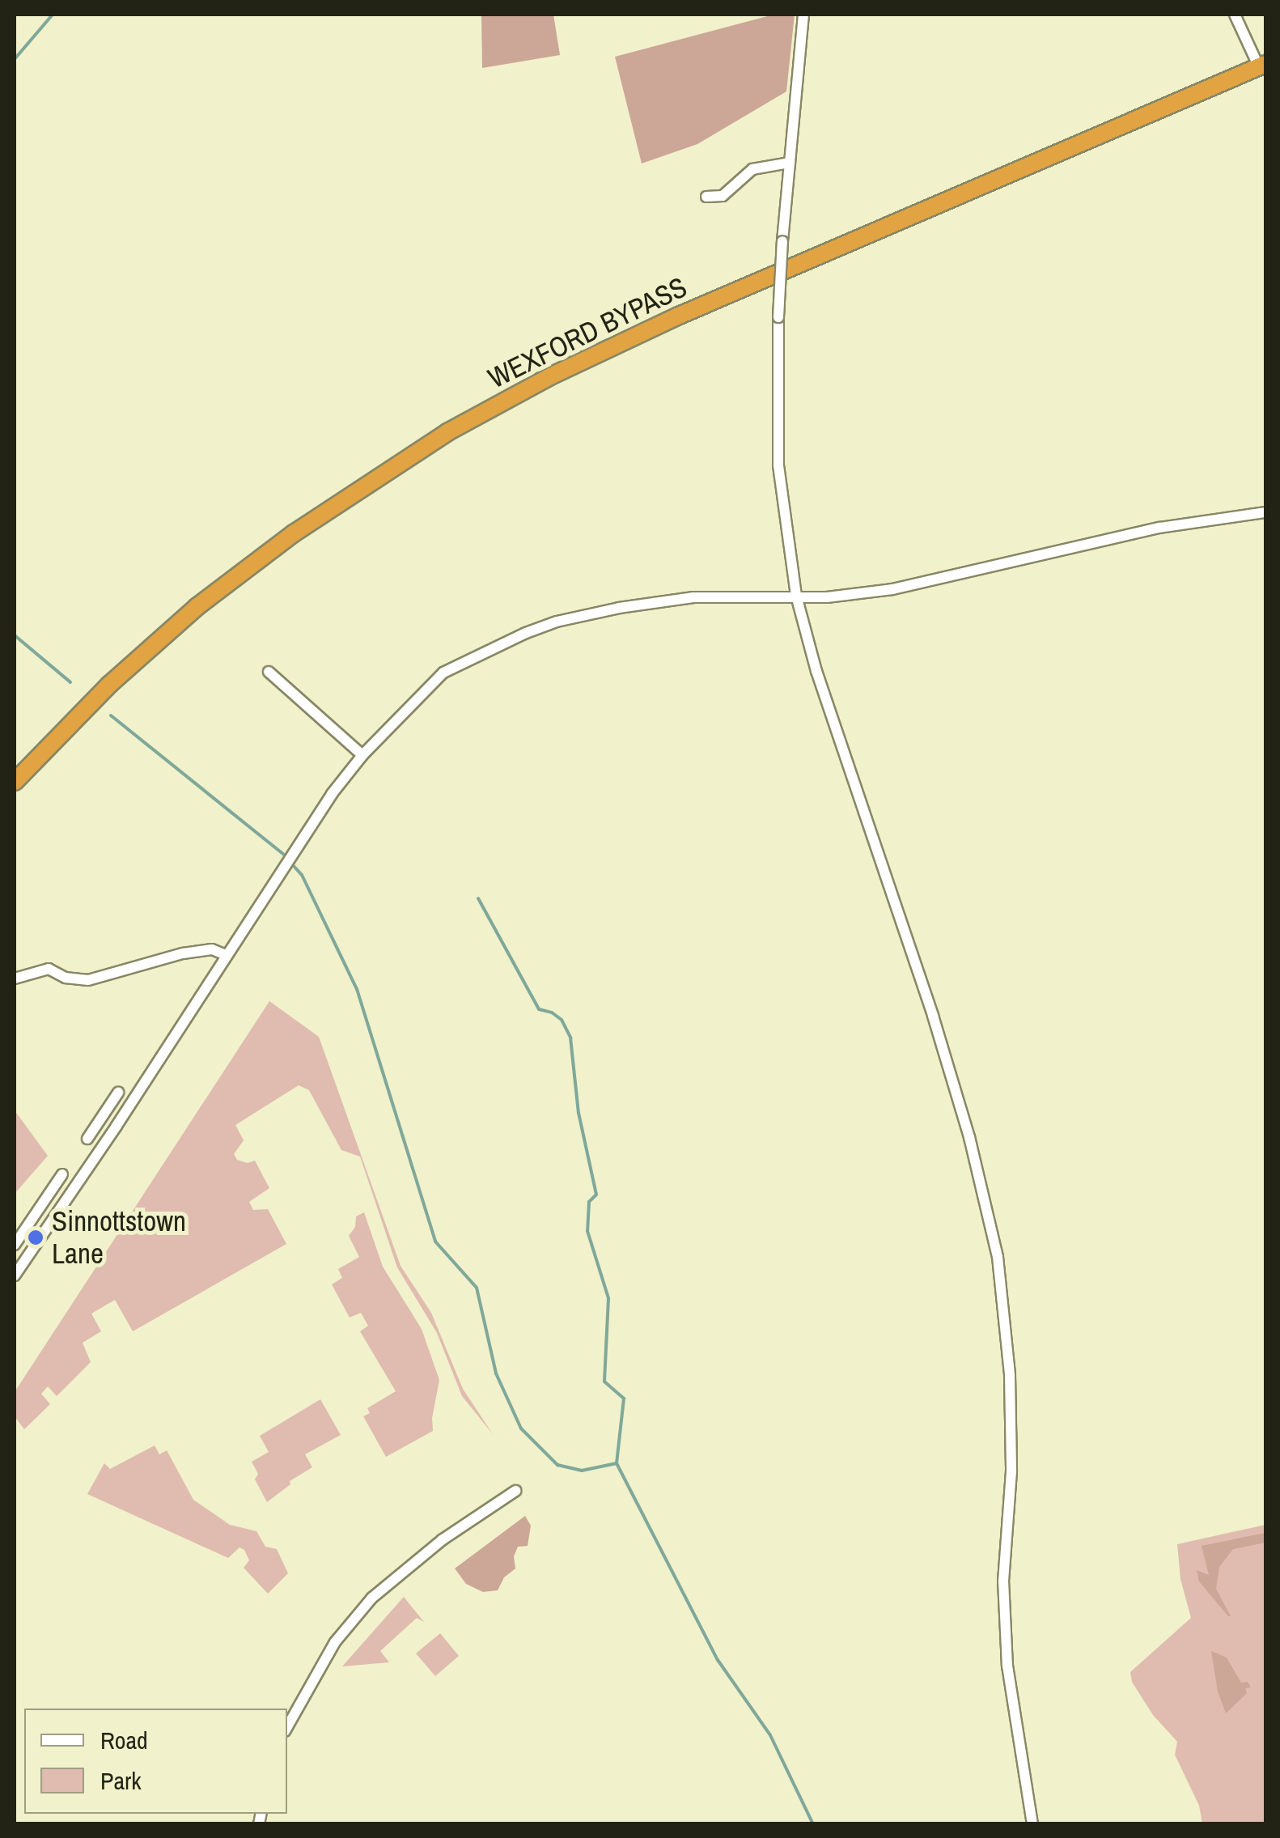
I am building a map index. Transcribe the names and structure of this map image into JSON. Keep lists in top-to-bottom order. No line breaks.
{"streets":{"highway":["WEXFORD BYPASS"]},"places":["Sinnottstown Lane"],"legend":["Road","Park"]}
